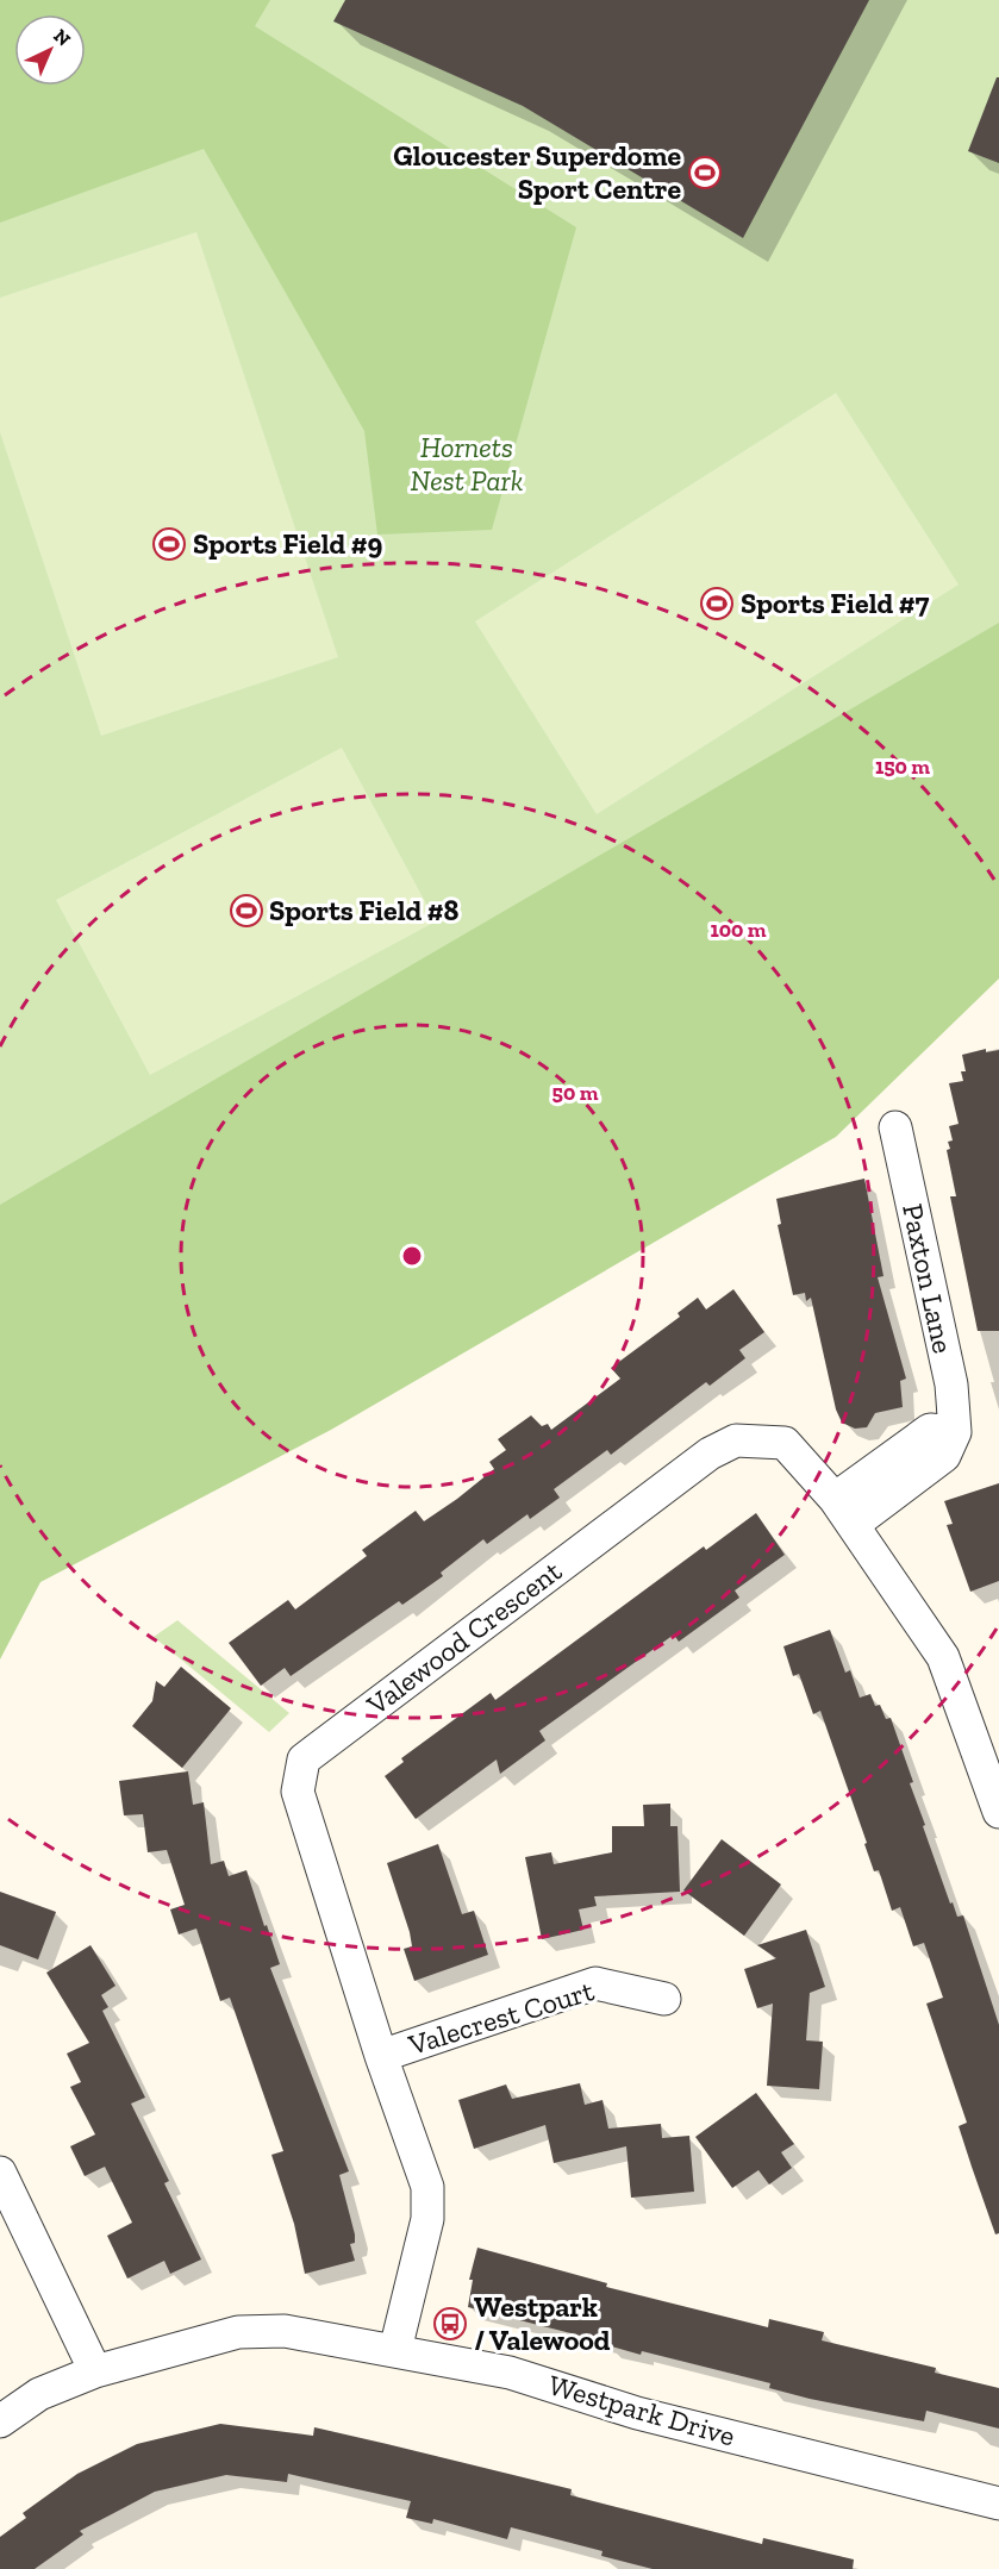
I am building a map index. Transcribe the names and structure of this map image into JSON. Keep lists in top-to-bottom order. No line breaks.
{"streets":{"street":["Paxton Lane","Valewood Crescent","Valecrest Court","Westpark Drive"]},"crossings":[["Valewood Crescent","Valecrest Court"],["Valewood Crescent","Westpark Drive"]],"parks":["Hornets Nest Park"],"places":{"sports":["Gloucester Superdome Sport Centre","Sports Field #9","Sports Field #7","Sports Field #8"],"bus stop":["Westpark / Valewood"]},"north":"top right","rings":["150 m","100 m","50 m"]}
